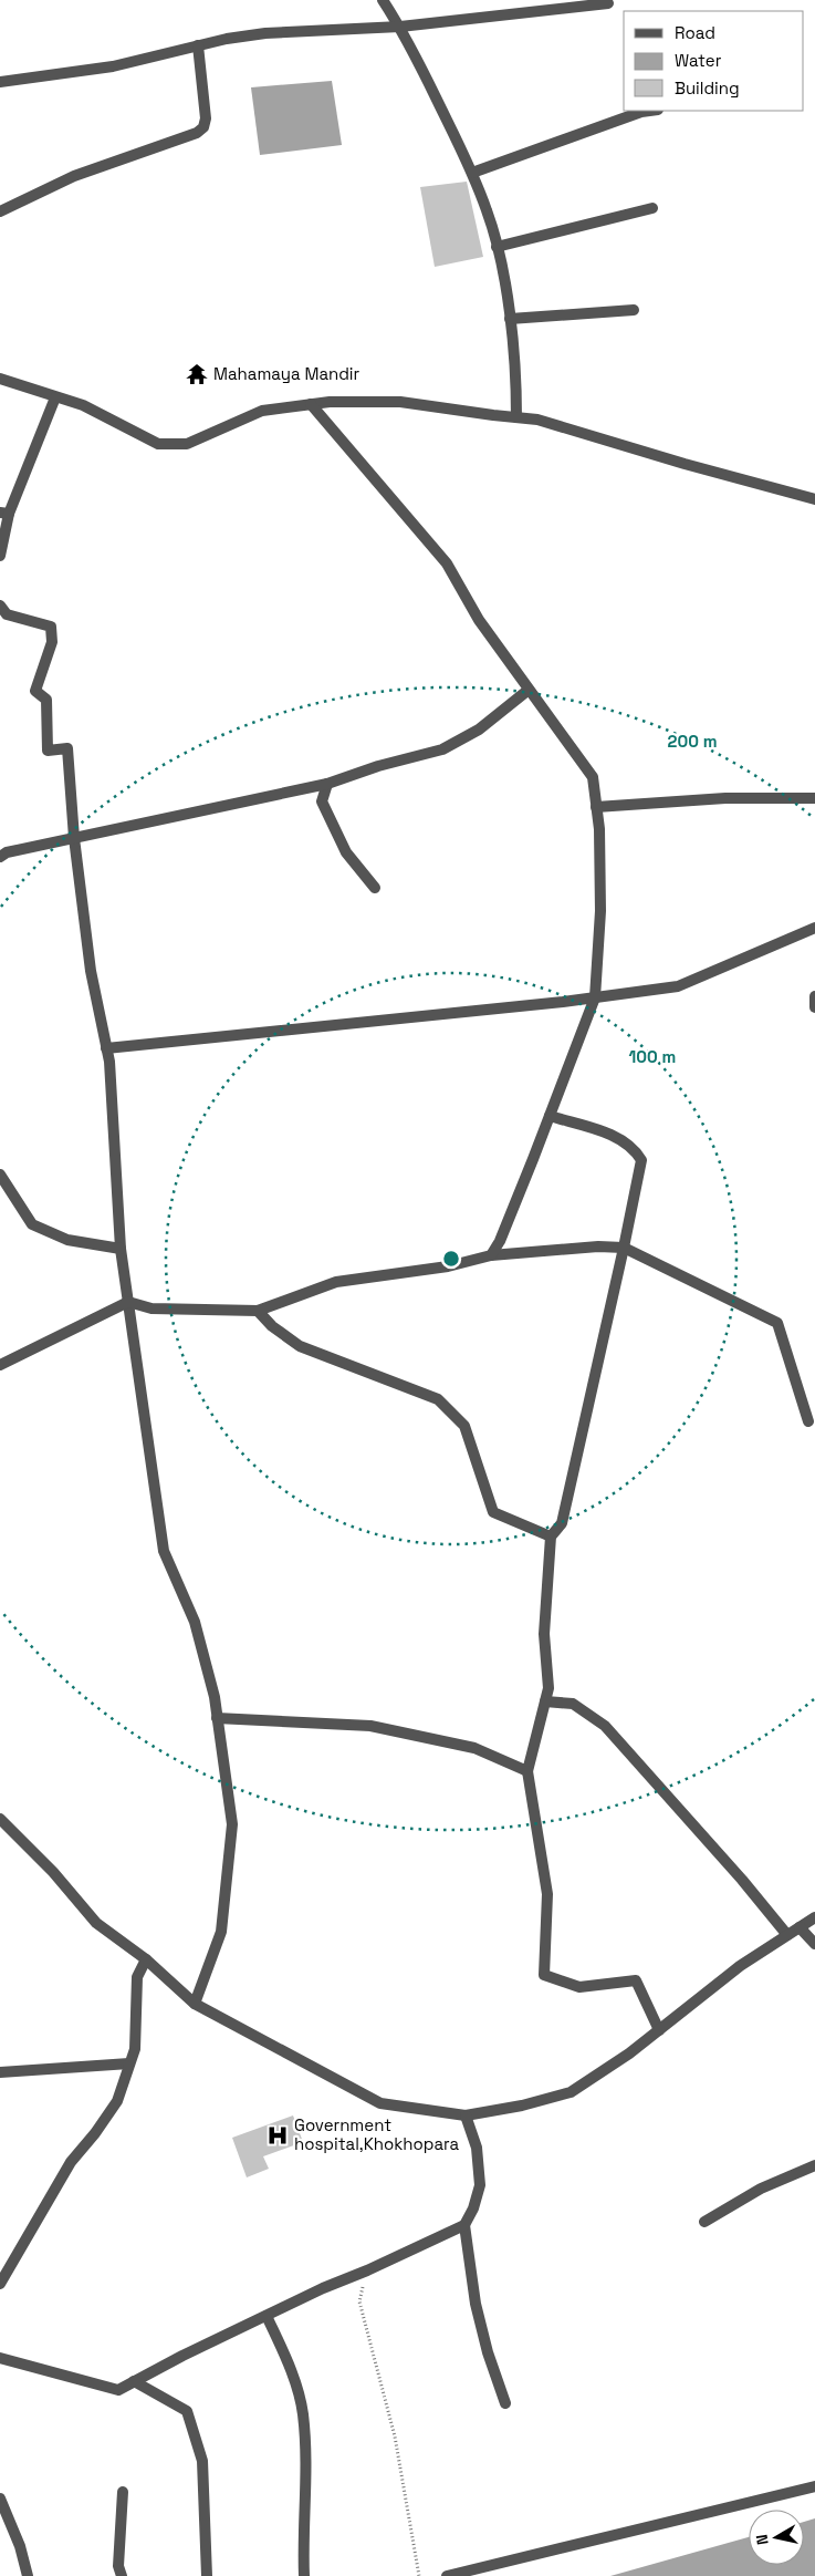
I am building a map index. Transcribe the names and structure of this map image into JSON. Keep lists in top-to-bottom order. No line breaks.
{"places":{"temple":["Mahamaya Mandir"],"hospital":["Government hospital,Khokhopara"]},"legend":["Road","Water","Building"],"north":"left","rings":["200 m","100 m"]}
